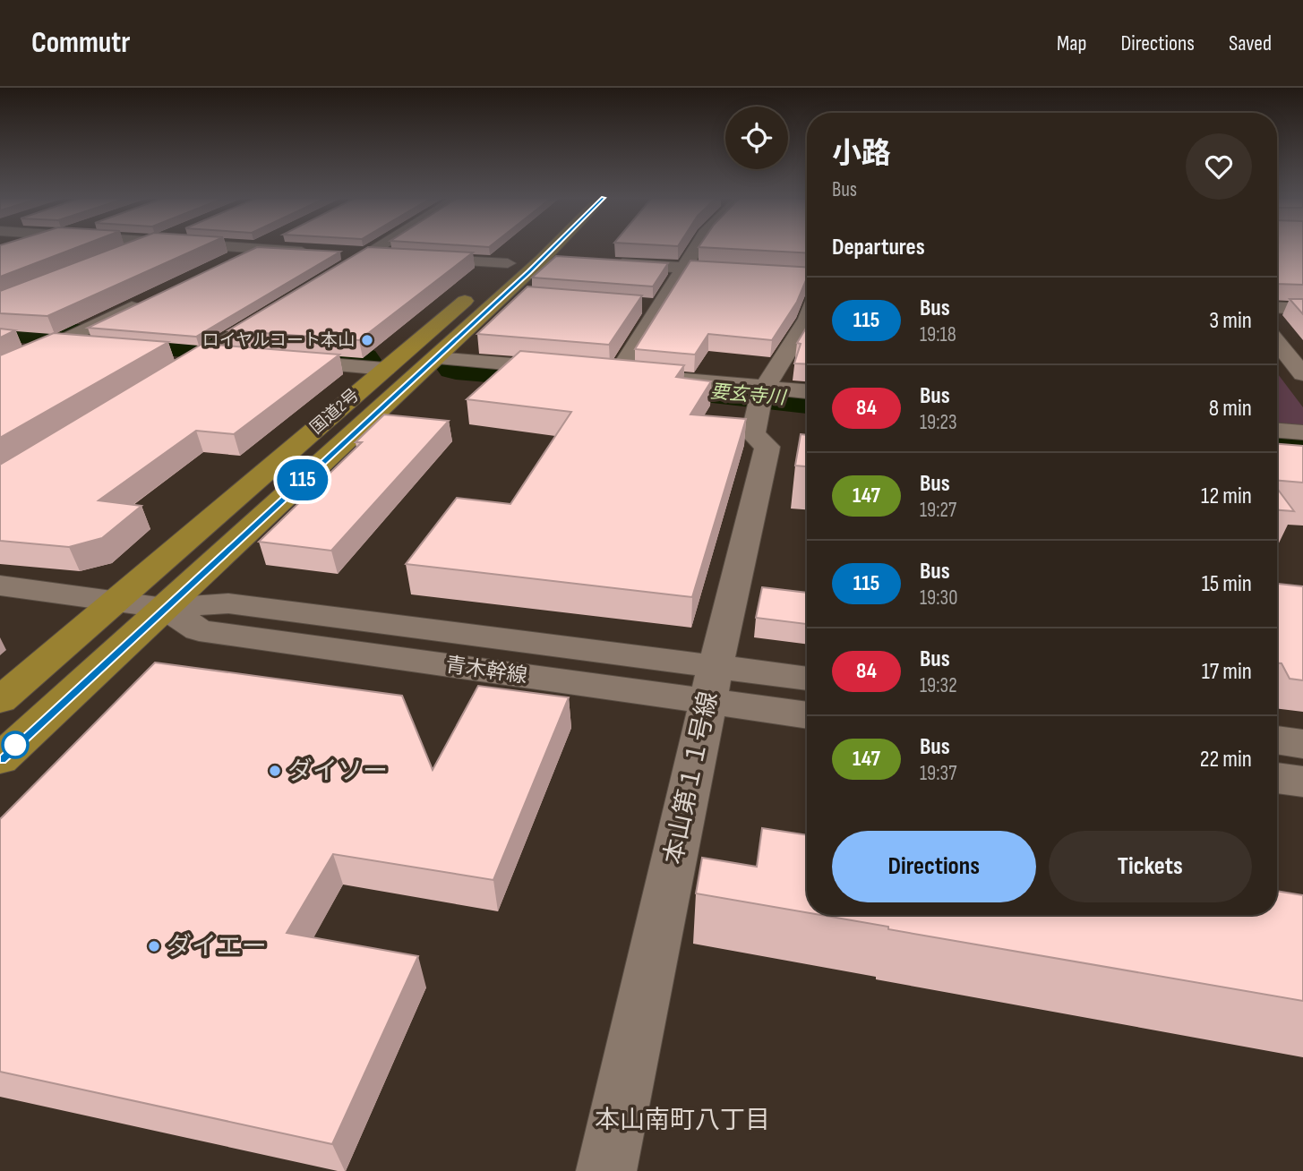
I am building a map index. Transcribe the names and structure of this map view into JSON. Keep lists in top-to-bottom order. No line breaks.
{"streets":{"highway":["国道2号"],"street":["青木幹線","本山第１１号線"]},"crossings":[["国道2号","青木幹線"],["青木幹線","本山第１１号線"]],"districts":["本山南町八丁目"],"water":["要玄寺川"],"places":["ロイヤルコート本山","ダイソー","ダイエー"],"lines":["bus line 115"],"page":{"header":"Commutr","nav":["Map","Directions","Saved"],"on_map":"115","heading":[["小路","Bus"],"Departures"],"list":[{"mark":"115","name":"Bus","note":"19:18","value":"3 min"},{"mark":"84","name":"Bus","note":"19:23","value":"8 min"},{"mark":"147","name":"Bus","note":"19:27","value":"12 min"},{"mark":"115","name":"Bus","note":"19:30","value":"15 min"},{"mark":"84","name":"Bus","note":"19:32","value":"17 min"},{"mark":"147","name":"Bus","note":"19:37","value":"22 min"}],"buttons":["Directions","Tickets"]}}
